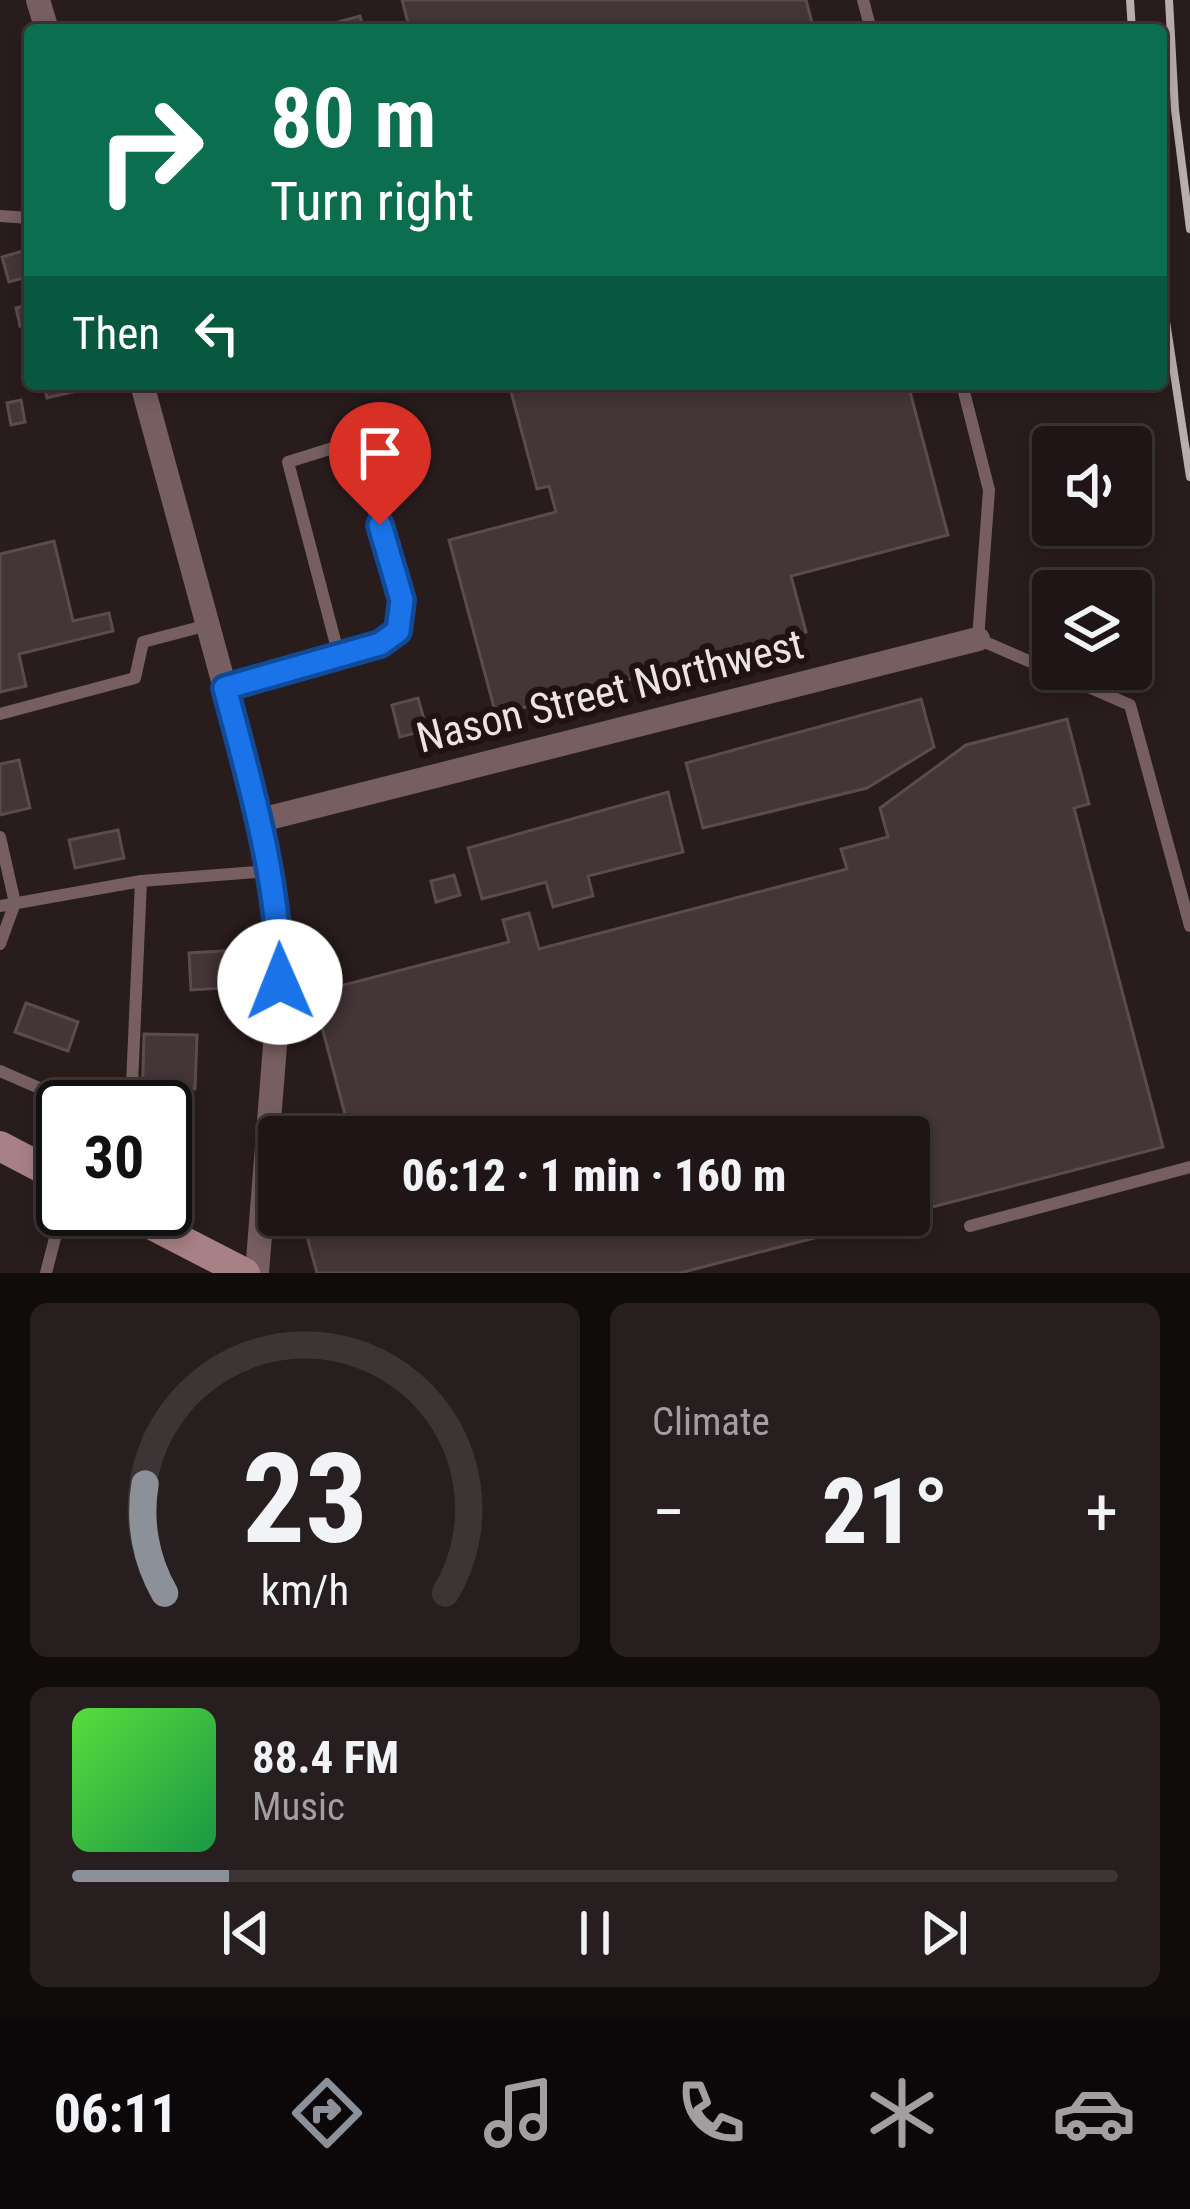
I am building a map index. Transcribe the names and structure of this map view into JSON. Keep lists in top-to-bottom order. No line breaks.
{"streets":{"street":["Nason Street Northwest"]},"page":{"turn":["80 m","Turn right"],"then":"Then","limit":"30","trip":"06:12 · 1 min · 160 m","tile":"Climate","heat":["−","21°","+"],"song":["88.4 FM","Music"],"tabs":"06:11","gauge":["23","km/h"]}}
